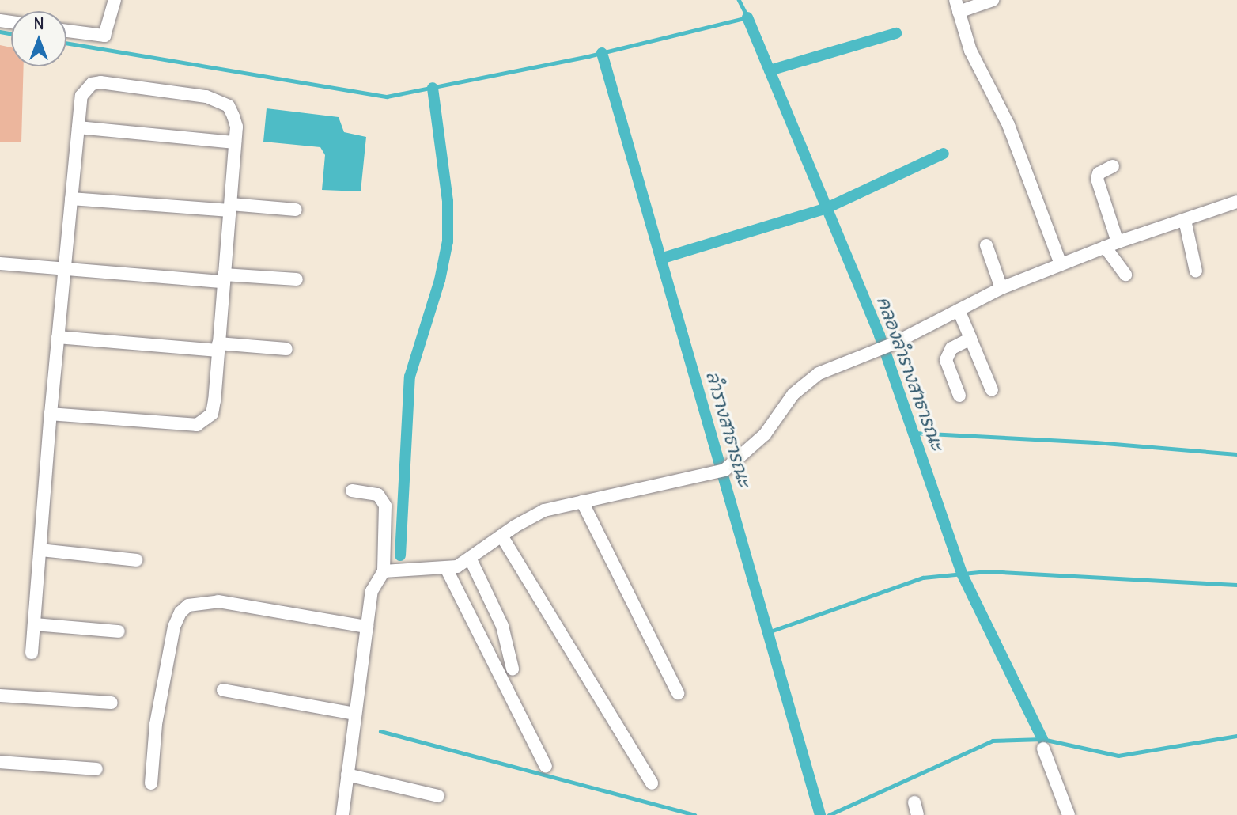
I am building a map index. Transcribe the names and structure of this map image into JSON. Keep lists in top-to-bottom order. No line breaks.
{"water":["คลองลำรางสาธารณะ","ลำรางสาธารณะ"],"north":"top"}
